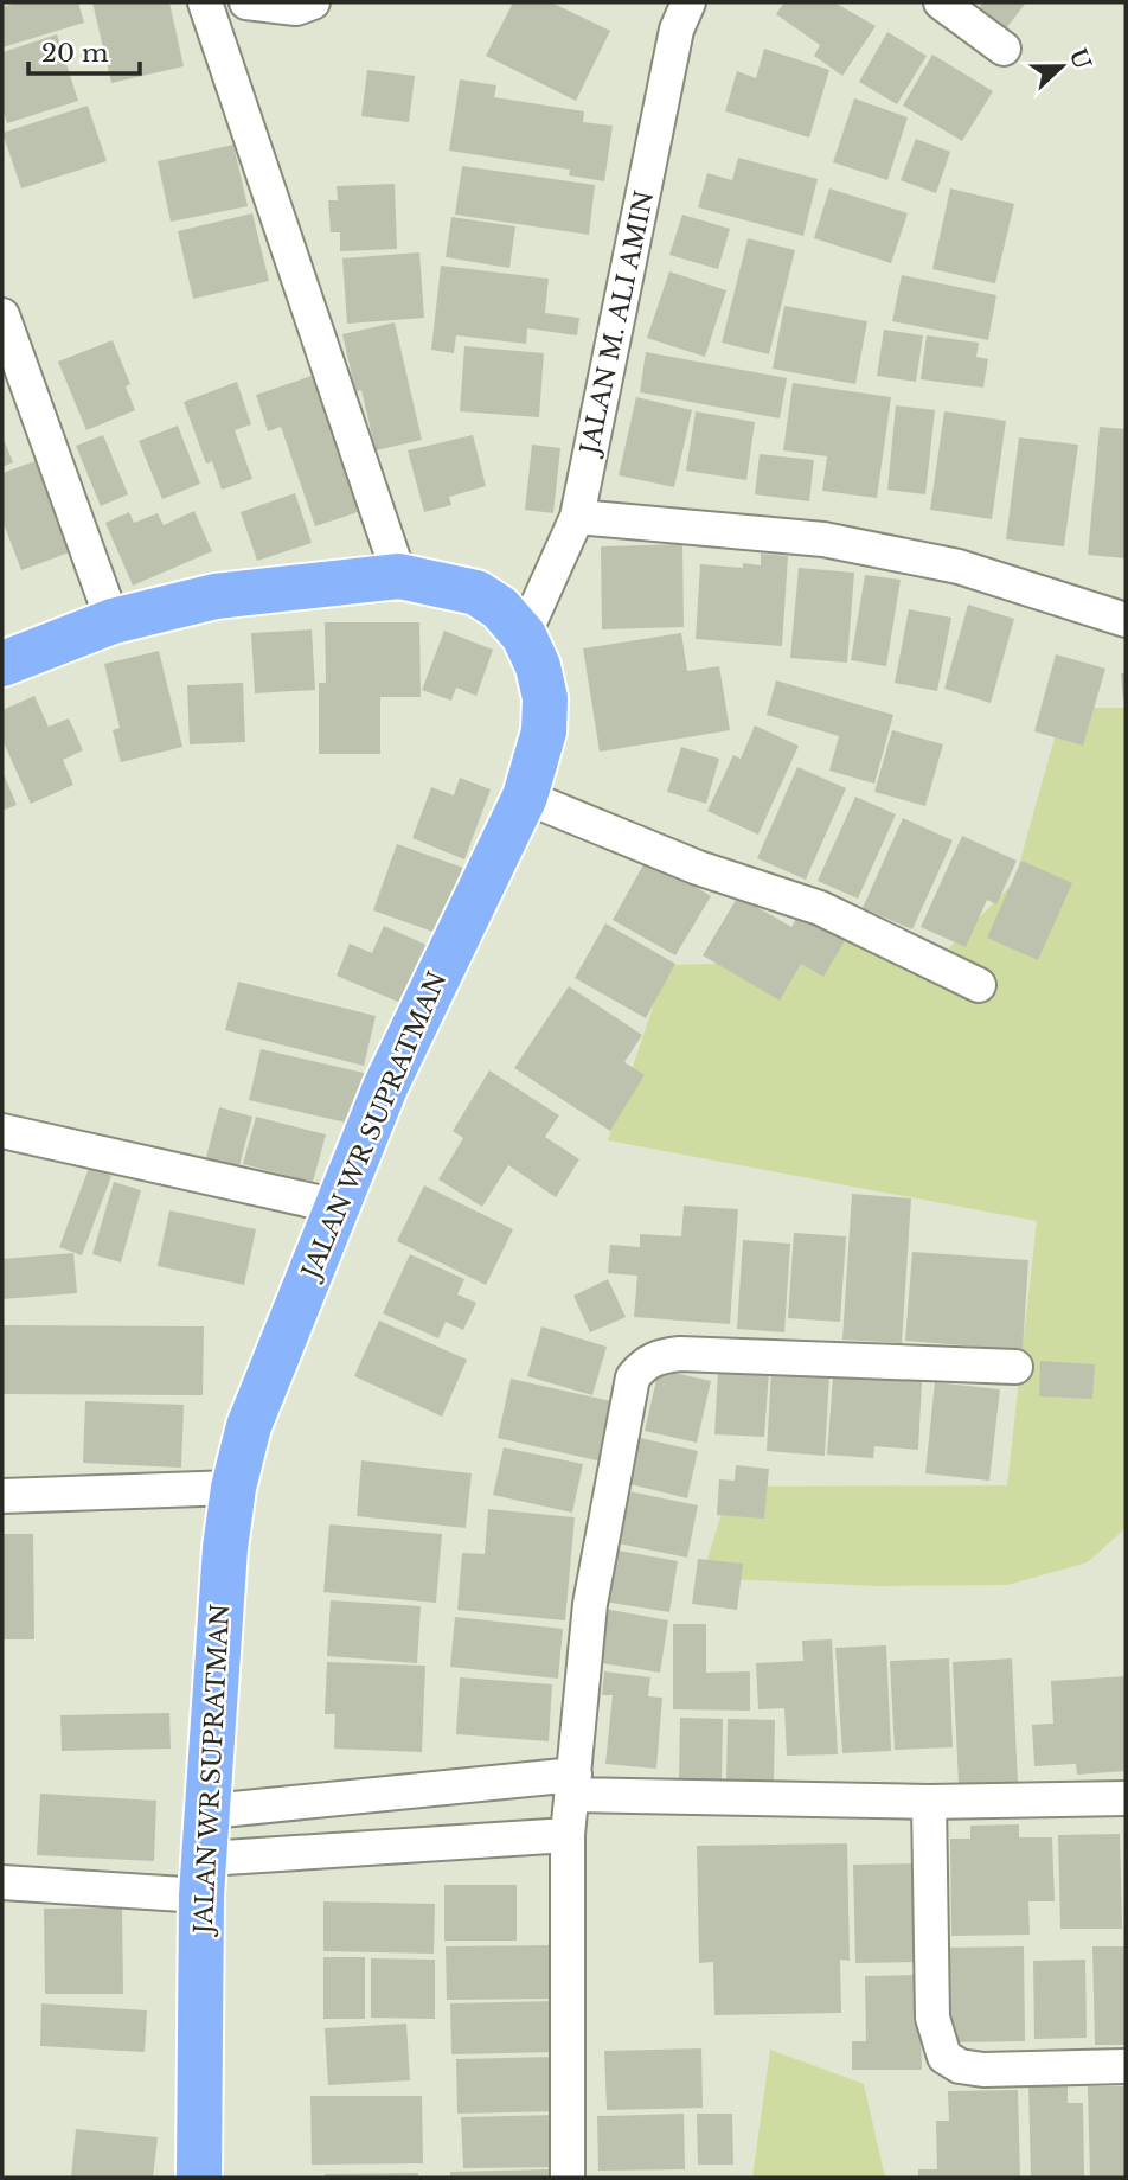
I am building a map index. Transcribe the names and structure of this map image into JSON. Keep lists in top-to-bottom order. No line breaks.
{"streets":{"highway":["JALAN WR SUPRATMAN"],"street":["JALAN M. ALI AMIN"]},"crossings":[["JALAN M. ALI AMIN","JALAN WR SUPRATMAN"]],"scale_bar":"20 m","north":"right"}
